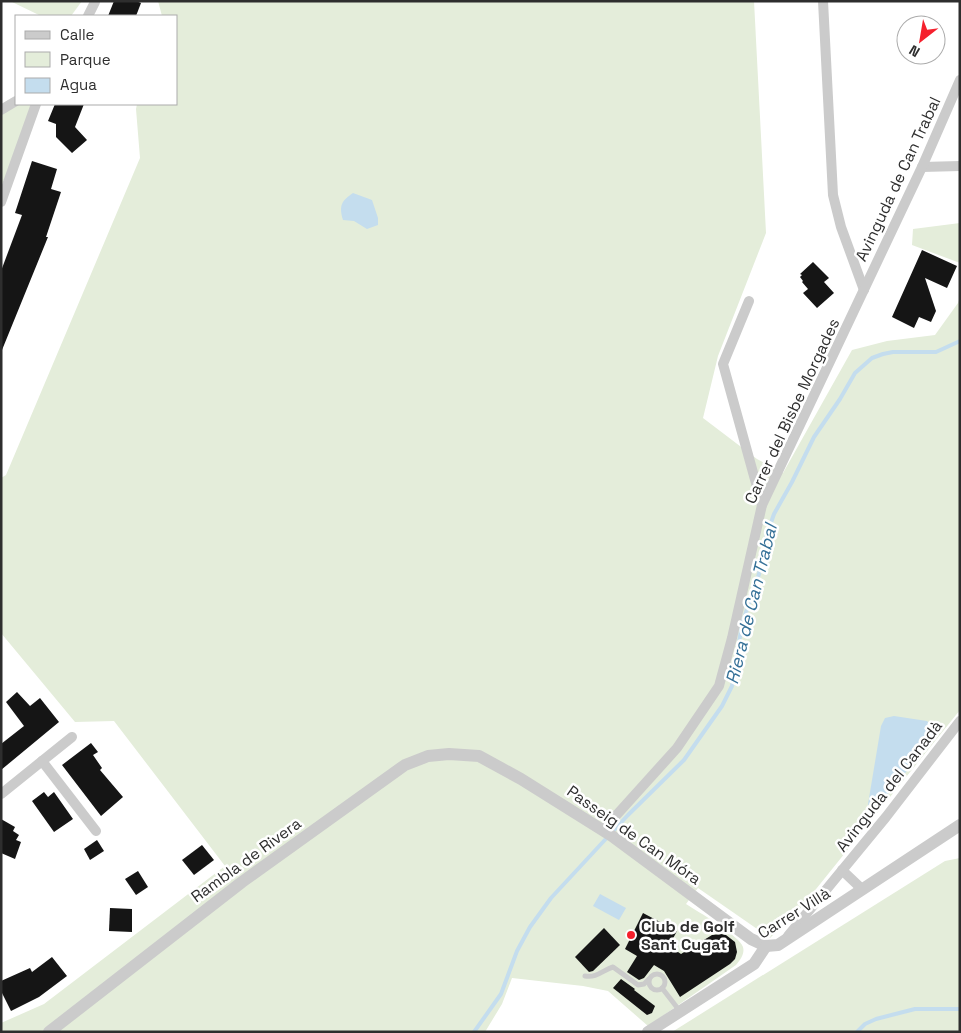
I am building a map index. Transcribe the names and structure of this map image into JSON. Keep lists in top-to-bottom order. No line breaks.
{"streets":{"street":["Avinguda de Can Trabal","Carrer del Bisbe Morgades","Avinguda del Canadà","Passeig de Can Móra","Rambla de Rivera","Carrer Villà"]},"crossings":[["Avinguda de Can Trabal","Carrer del Bisbe Morgades"],["Carrer del Bisbe Morgades","Passeig de Can Móra"],["Avinguda del Canadà","Carrer Villà"],["Passeig de Can Móra","Rambla de Rivera"],["Passeig de Can Móra","Carrer Villà"]],"water":["Riera de Can Trabal"],"places":["Club de Golf Sant Cugat"],"legend":["Calle","Parque","Agua"],"north":"bottom left"}
